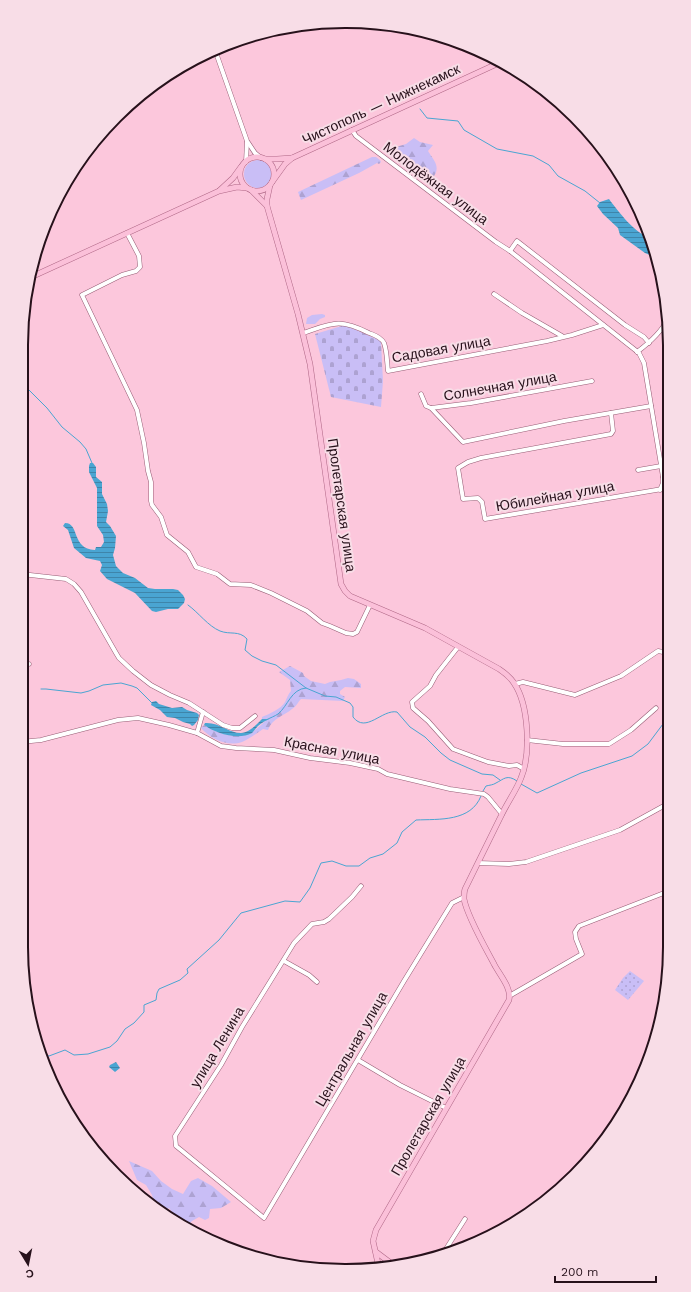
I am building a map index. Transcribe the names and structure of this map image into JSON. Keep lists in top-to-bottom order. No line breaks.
{"streets":{"main road":["Чистополь — Нижнекамск","Пролетарская улица"],"street":["Молодёжная улица","Садовая улица","Солнечная улица","Юбилейная улица","Красная улица","улица Ленина","Центральная улица"]},"crossings":[["Чистополь — Нижнекамск","Молодёжная улица"],["Молодёжная улица","Юбилейная улица"],["Садовая улица","Пролетарская улица"],["Пролетарская улица","Красная улица"],["Пролетарская улица","Центральная улица"],["улица Ленина","Центральная улица"]],"scale_bar":"200 m","north":"bottom"}
